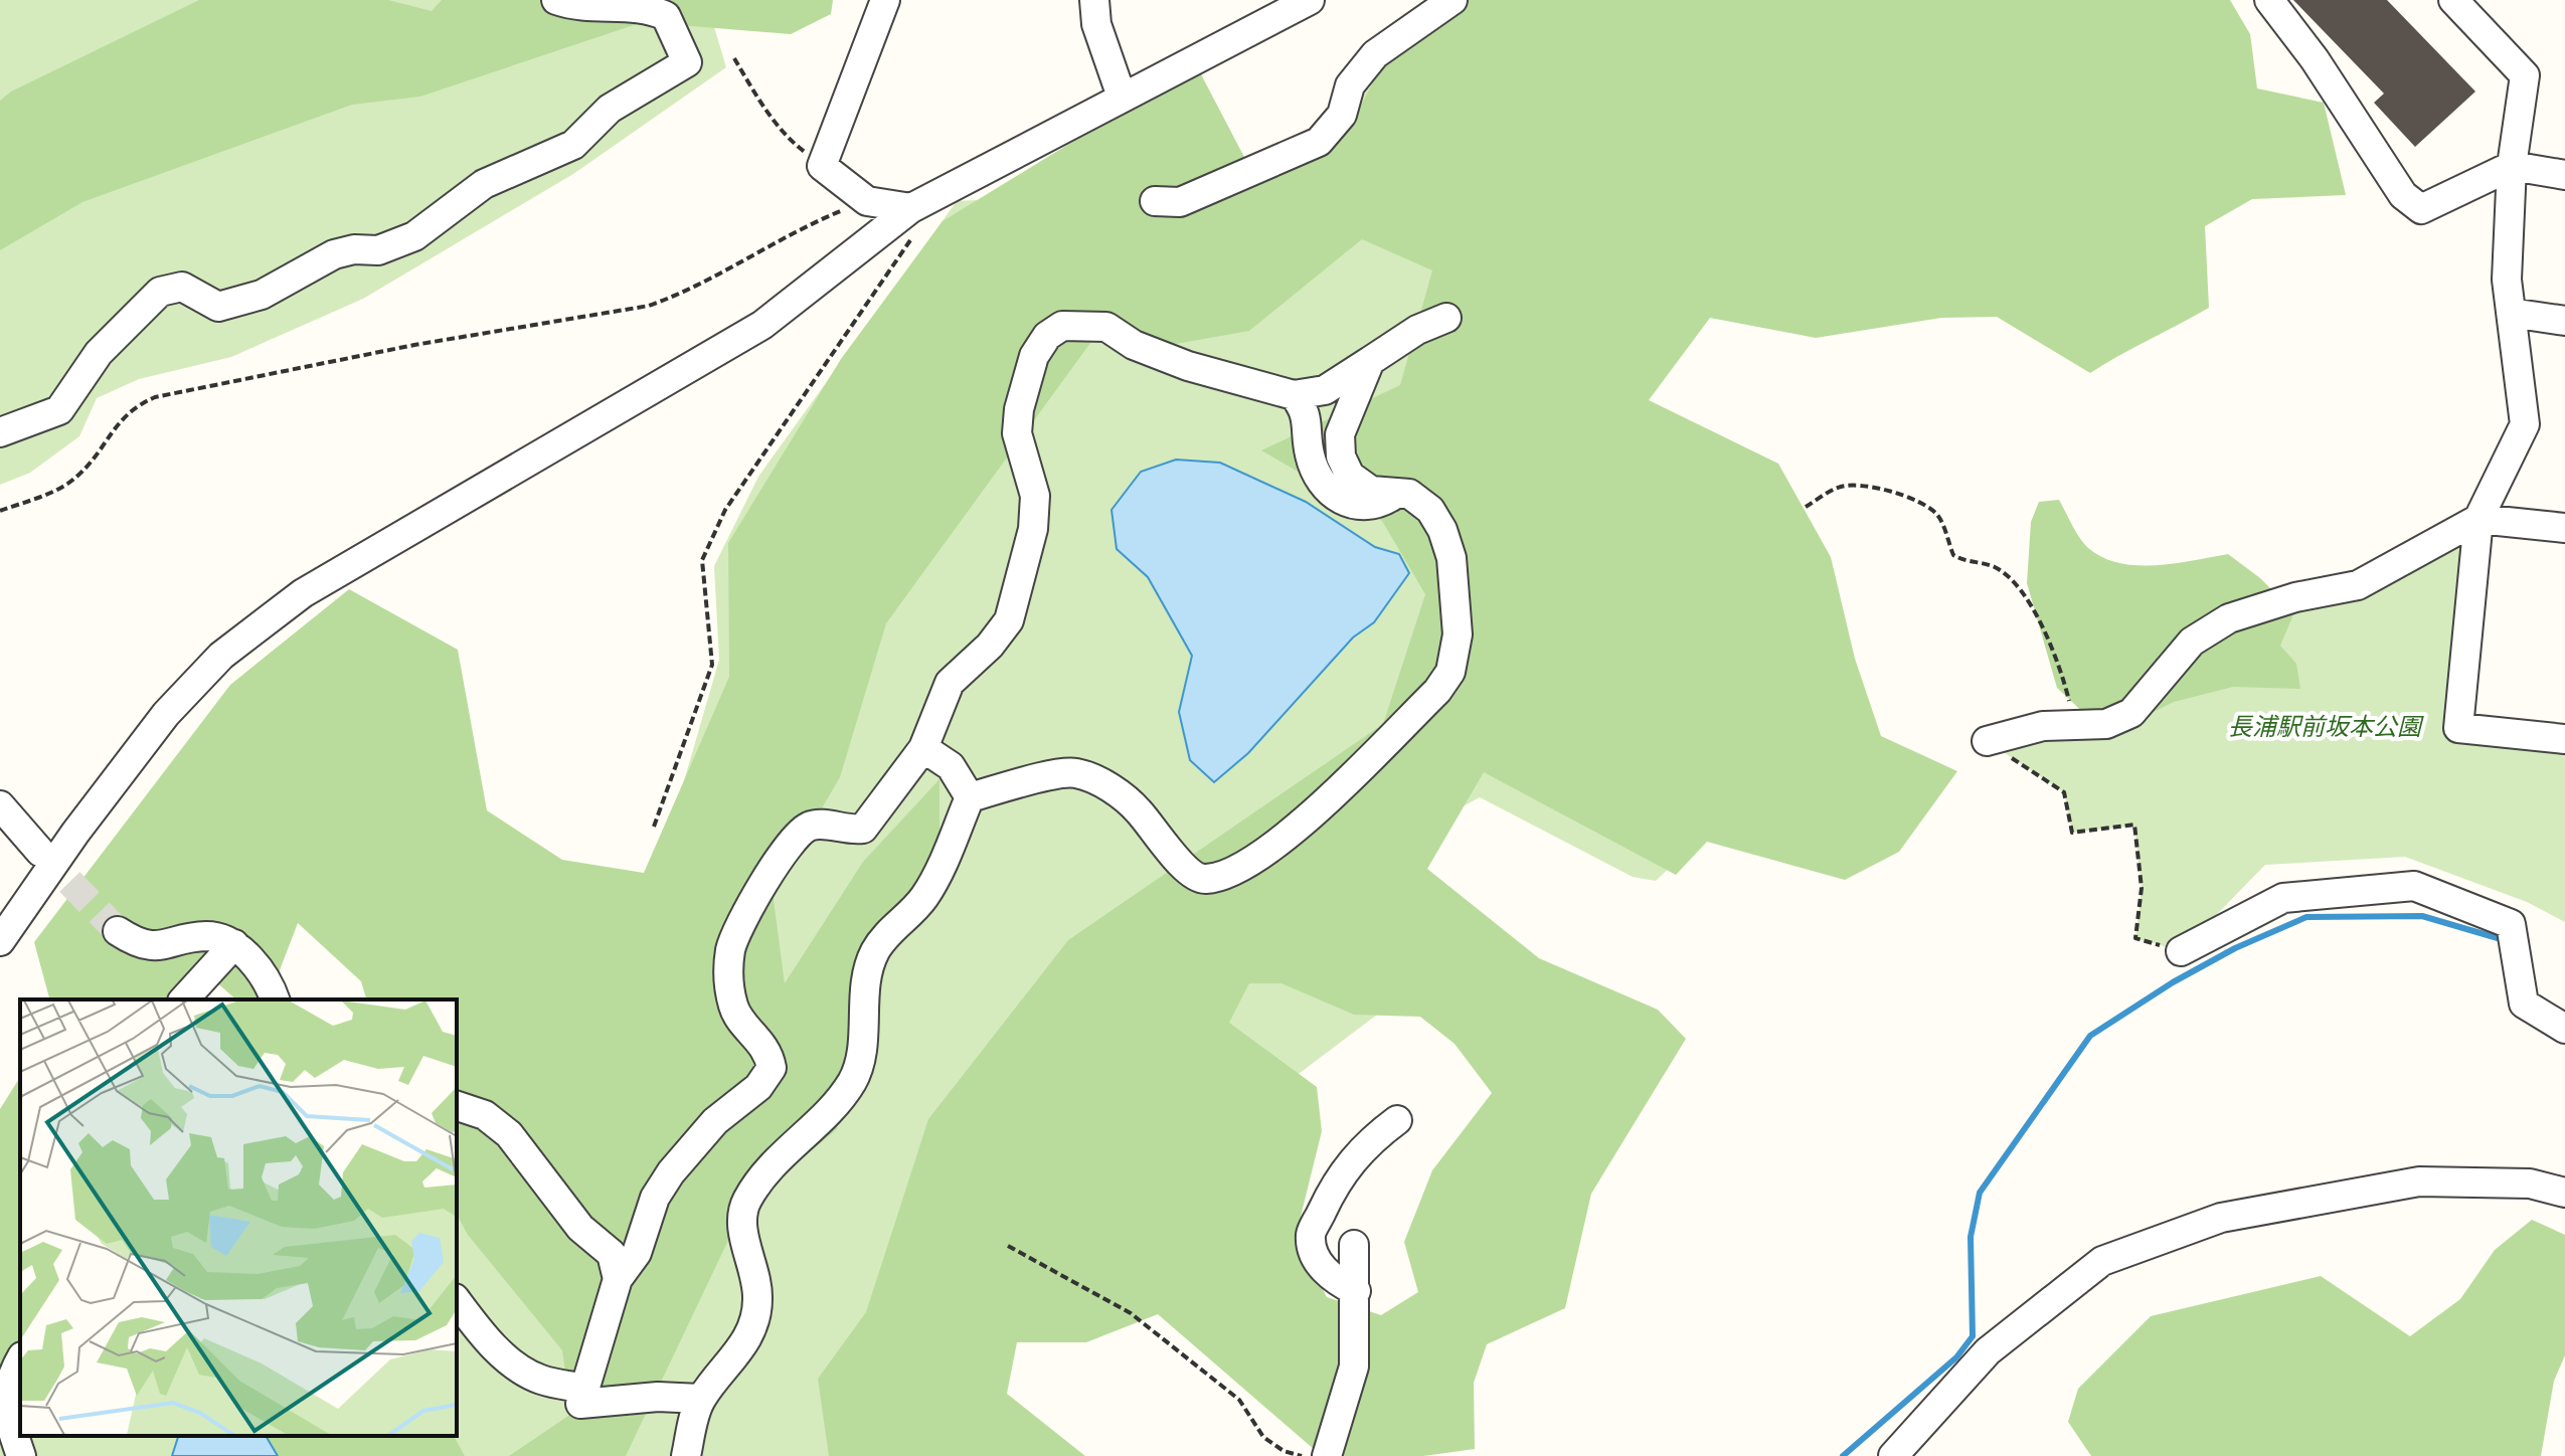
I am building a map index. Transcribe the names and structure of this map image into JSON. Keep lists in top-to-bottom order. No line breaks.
{"parks":["長浦駅前坂本公園"]}
